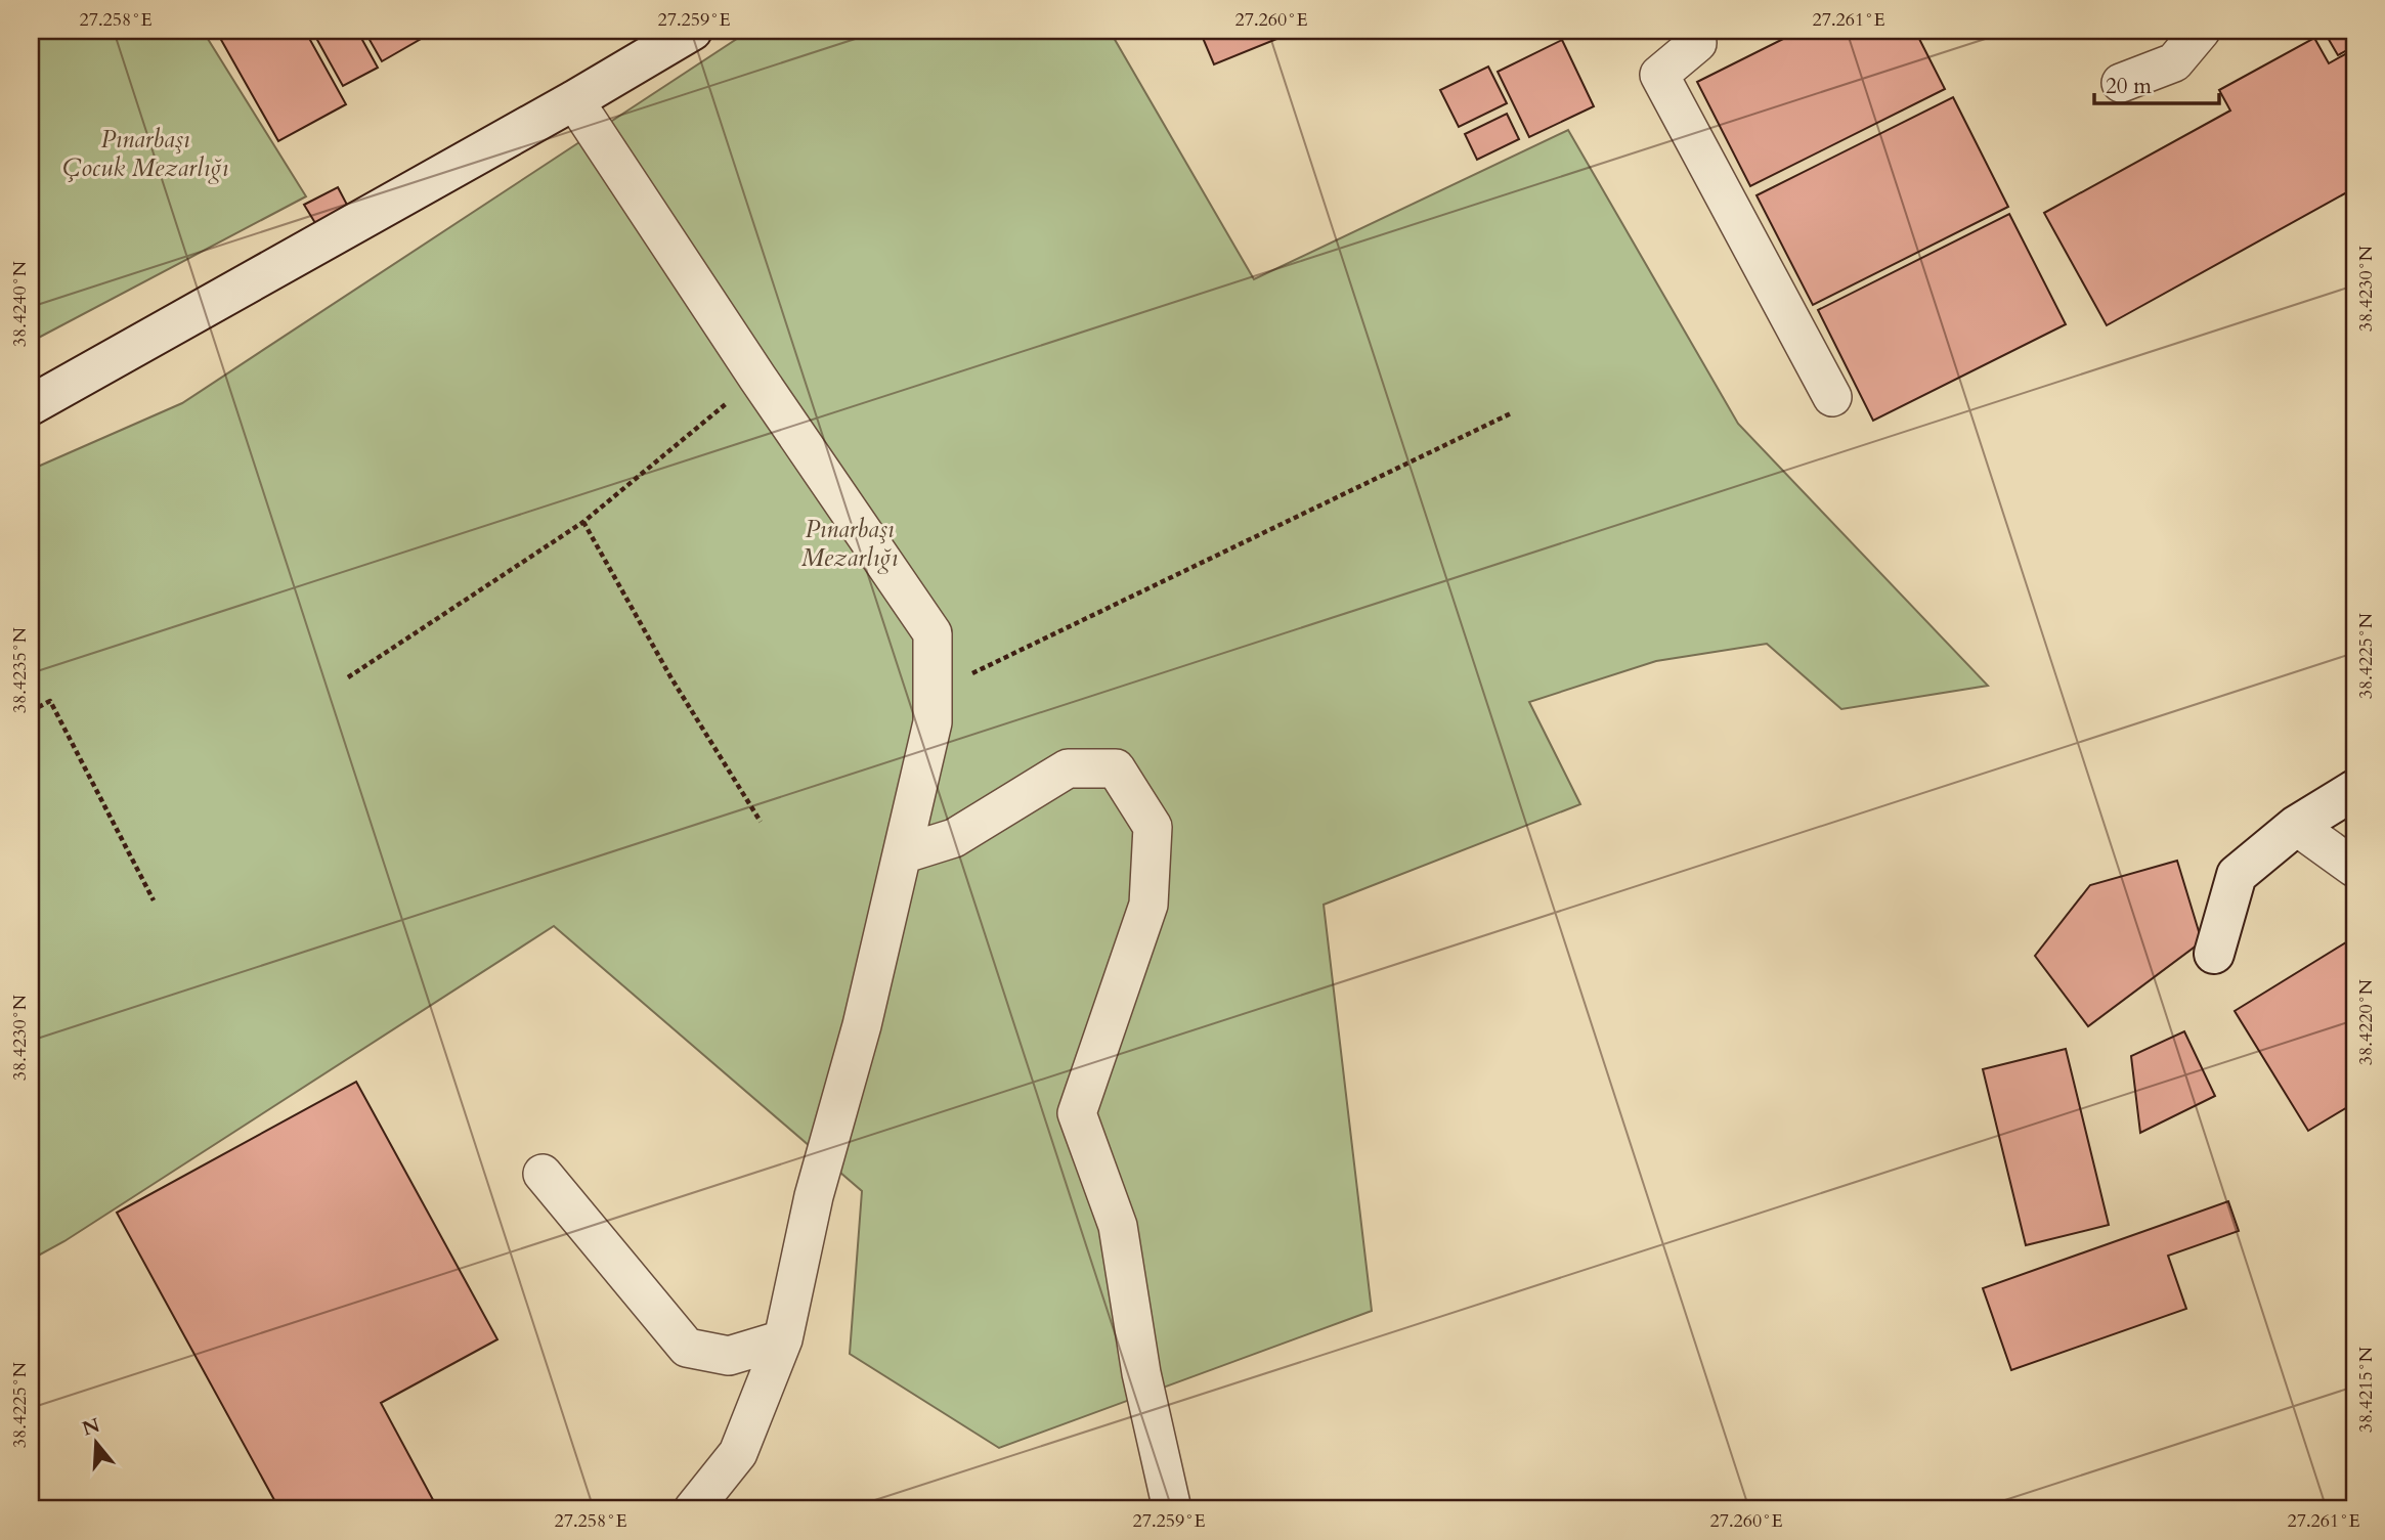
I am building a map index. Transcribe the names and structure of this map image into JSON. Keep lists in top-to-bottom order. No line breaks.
{"parks":["Pınarbaşı Çocuk Mezarlığı","Pınarbaşı Mezarlığı"],"scale_bar":"20 m","north":"top","coordinates":["27.258°E","27.259°E","27.260°E","27.261°E","38.4230°N","38.4240°N","38.4225°N","38.4235°N","38.4220°N","38.4215°N"]}
